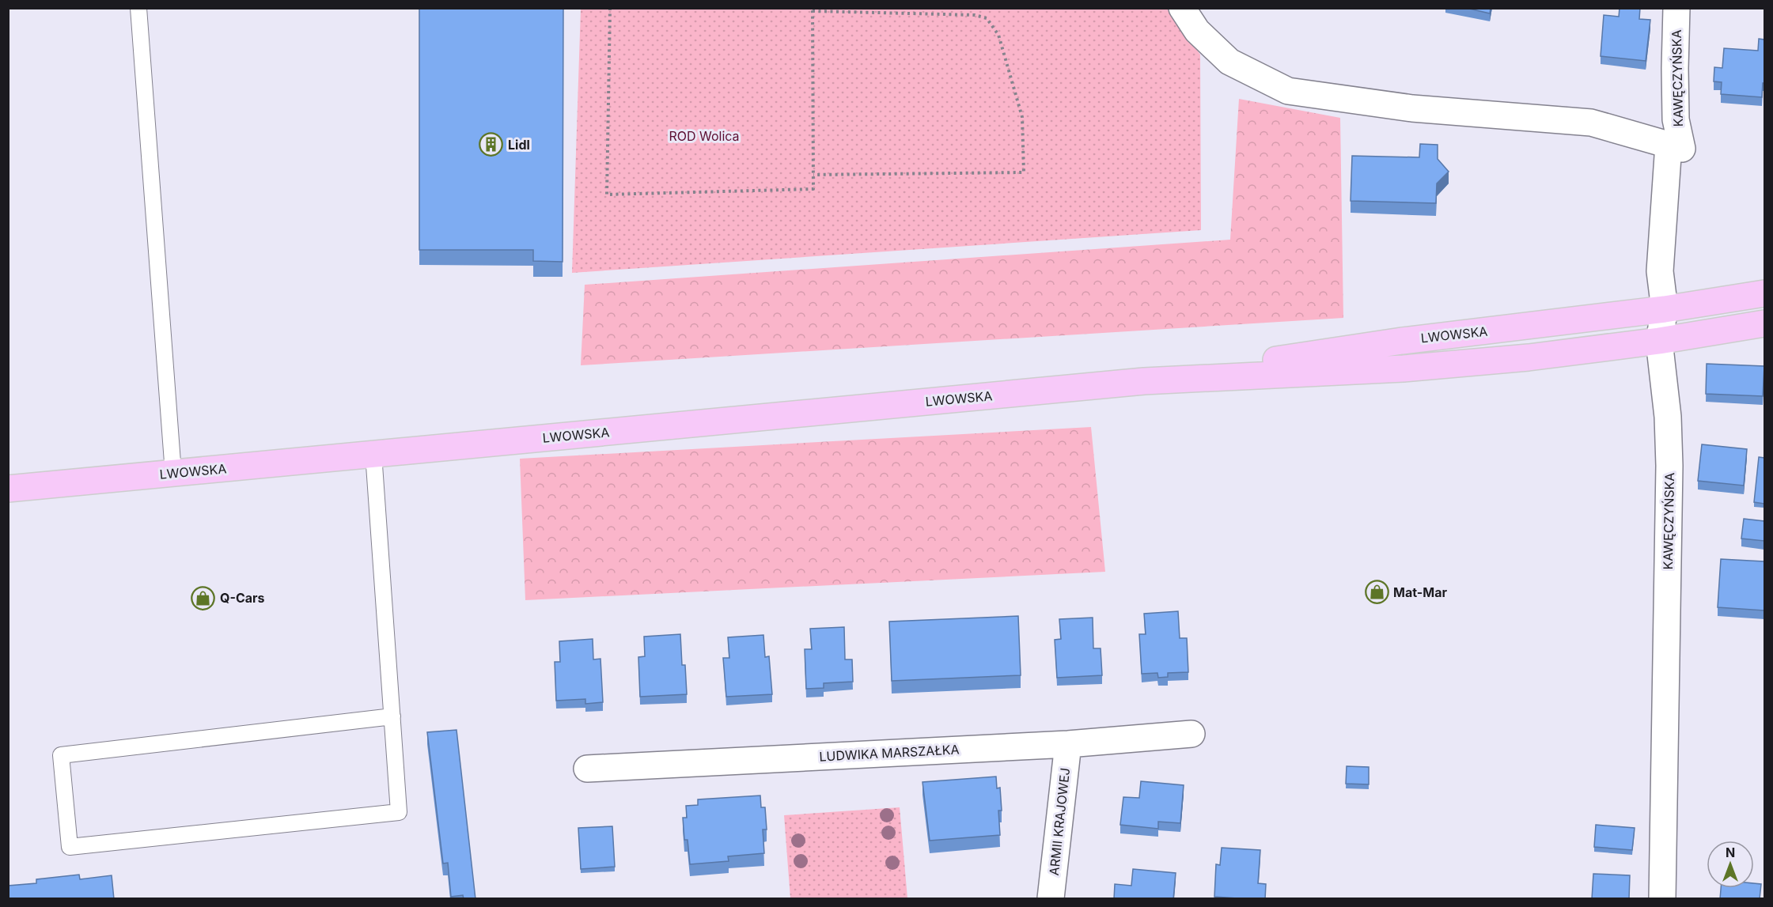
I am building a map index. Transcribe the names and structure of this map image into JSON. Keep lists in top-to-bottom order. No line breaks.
{"streets":{"main road":["LWOWSKA"],"street":["KAWĘCZYŃSKA","LUDWIKA MARSZAŁKA","ARMII KRAJOWEJ"]},"crossings":[["KAWĘCZYŃSKA","LWOWSKA"],["LUDWIKA MARSZAŁKA","ARMII KRAJOWEJ"]],"parks":["ROD Wolica"],"places":{"building":["Lidl"],"shop":["Mat-Mar","Q-Cars"]},"north":"top"}
